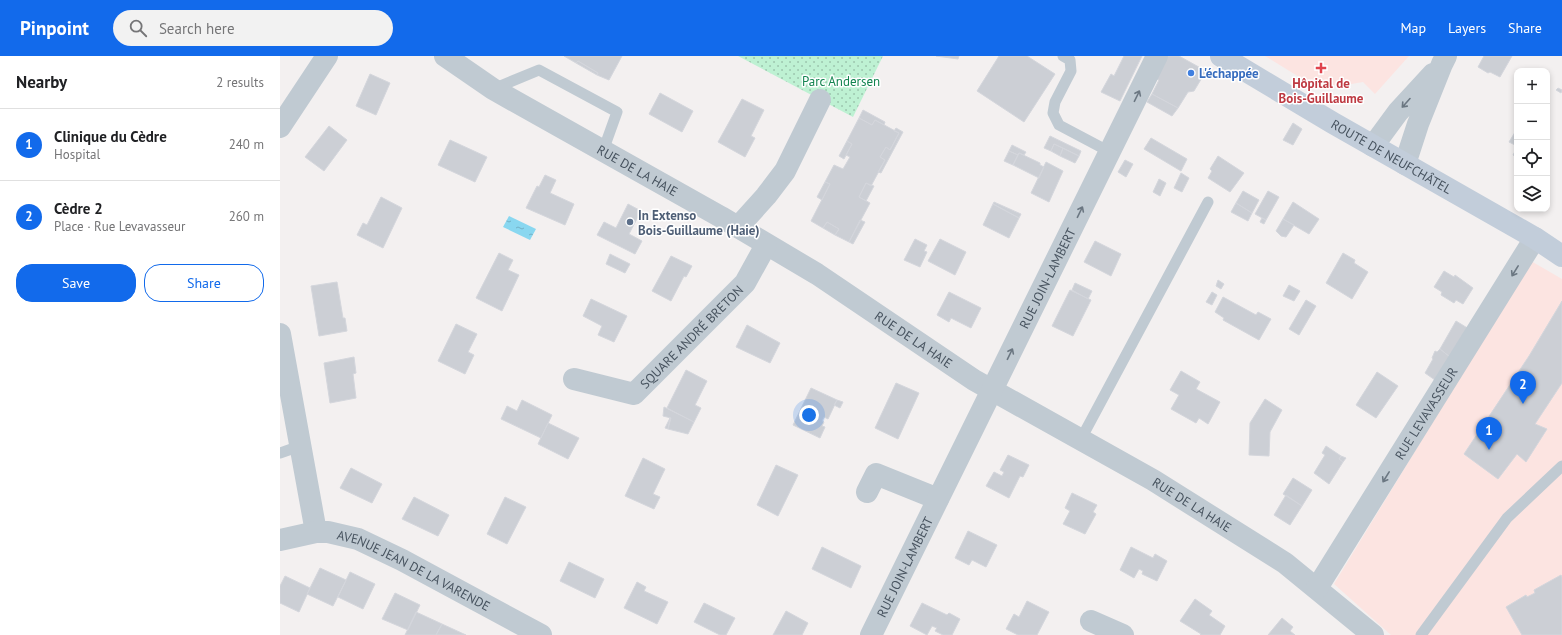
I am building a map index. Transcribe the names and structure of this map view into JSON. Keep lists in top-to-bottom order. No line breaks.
{"streets":{"main road":["ROUTE DE NEUFCHÂTEL"],"street":["RUE DE LA HAIE","RUE JOIN-LAMBERT","SQUARE ANDRÉ BRETON","RUE LEVAVASSEUR","AVENUE JEAN DE LA VARENDE"]},"crossings":[["ROUTE DE NEUFCHÂTEL","RUE LEVAVASSEUR"],["RUE DE LA HAIE","RUE JOIN-LAMBERT"],["RUE DE LA HAIE","SQUARE ANDRÉ BRETON"],["RUE DE LA HAIE","RUE LEVAVASSEUR"]],"one_way":["RUE JOIN-LAMBERT","RUE LEVAVASSEUR"],"parks":["Parc Andersen"],"places":{"health":["Hôpital de Bois-Guillaume"],"other":["L'échappée","In Extenso Bois-Guillaume (Haie)"]},"page":{"header":"Pinpoint","search":"Search here","nav":["Map","Layers","Share"],"heading":["Nearby","2 results"],"map_buttons":["+","−"],"list":[{"mark":"1","name":"Clinique du Cèdre","note":"Hospital","value":"240 m"},{"mark":"2","name":"Cèdre 2","note":"Place · Rue Levavasseur","value":"260 m"}],"buttons":["Save","Share"],"pins":["2","1"]}}
